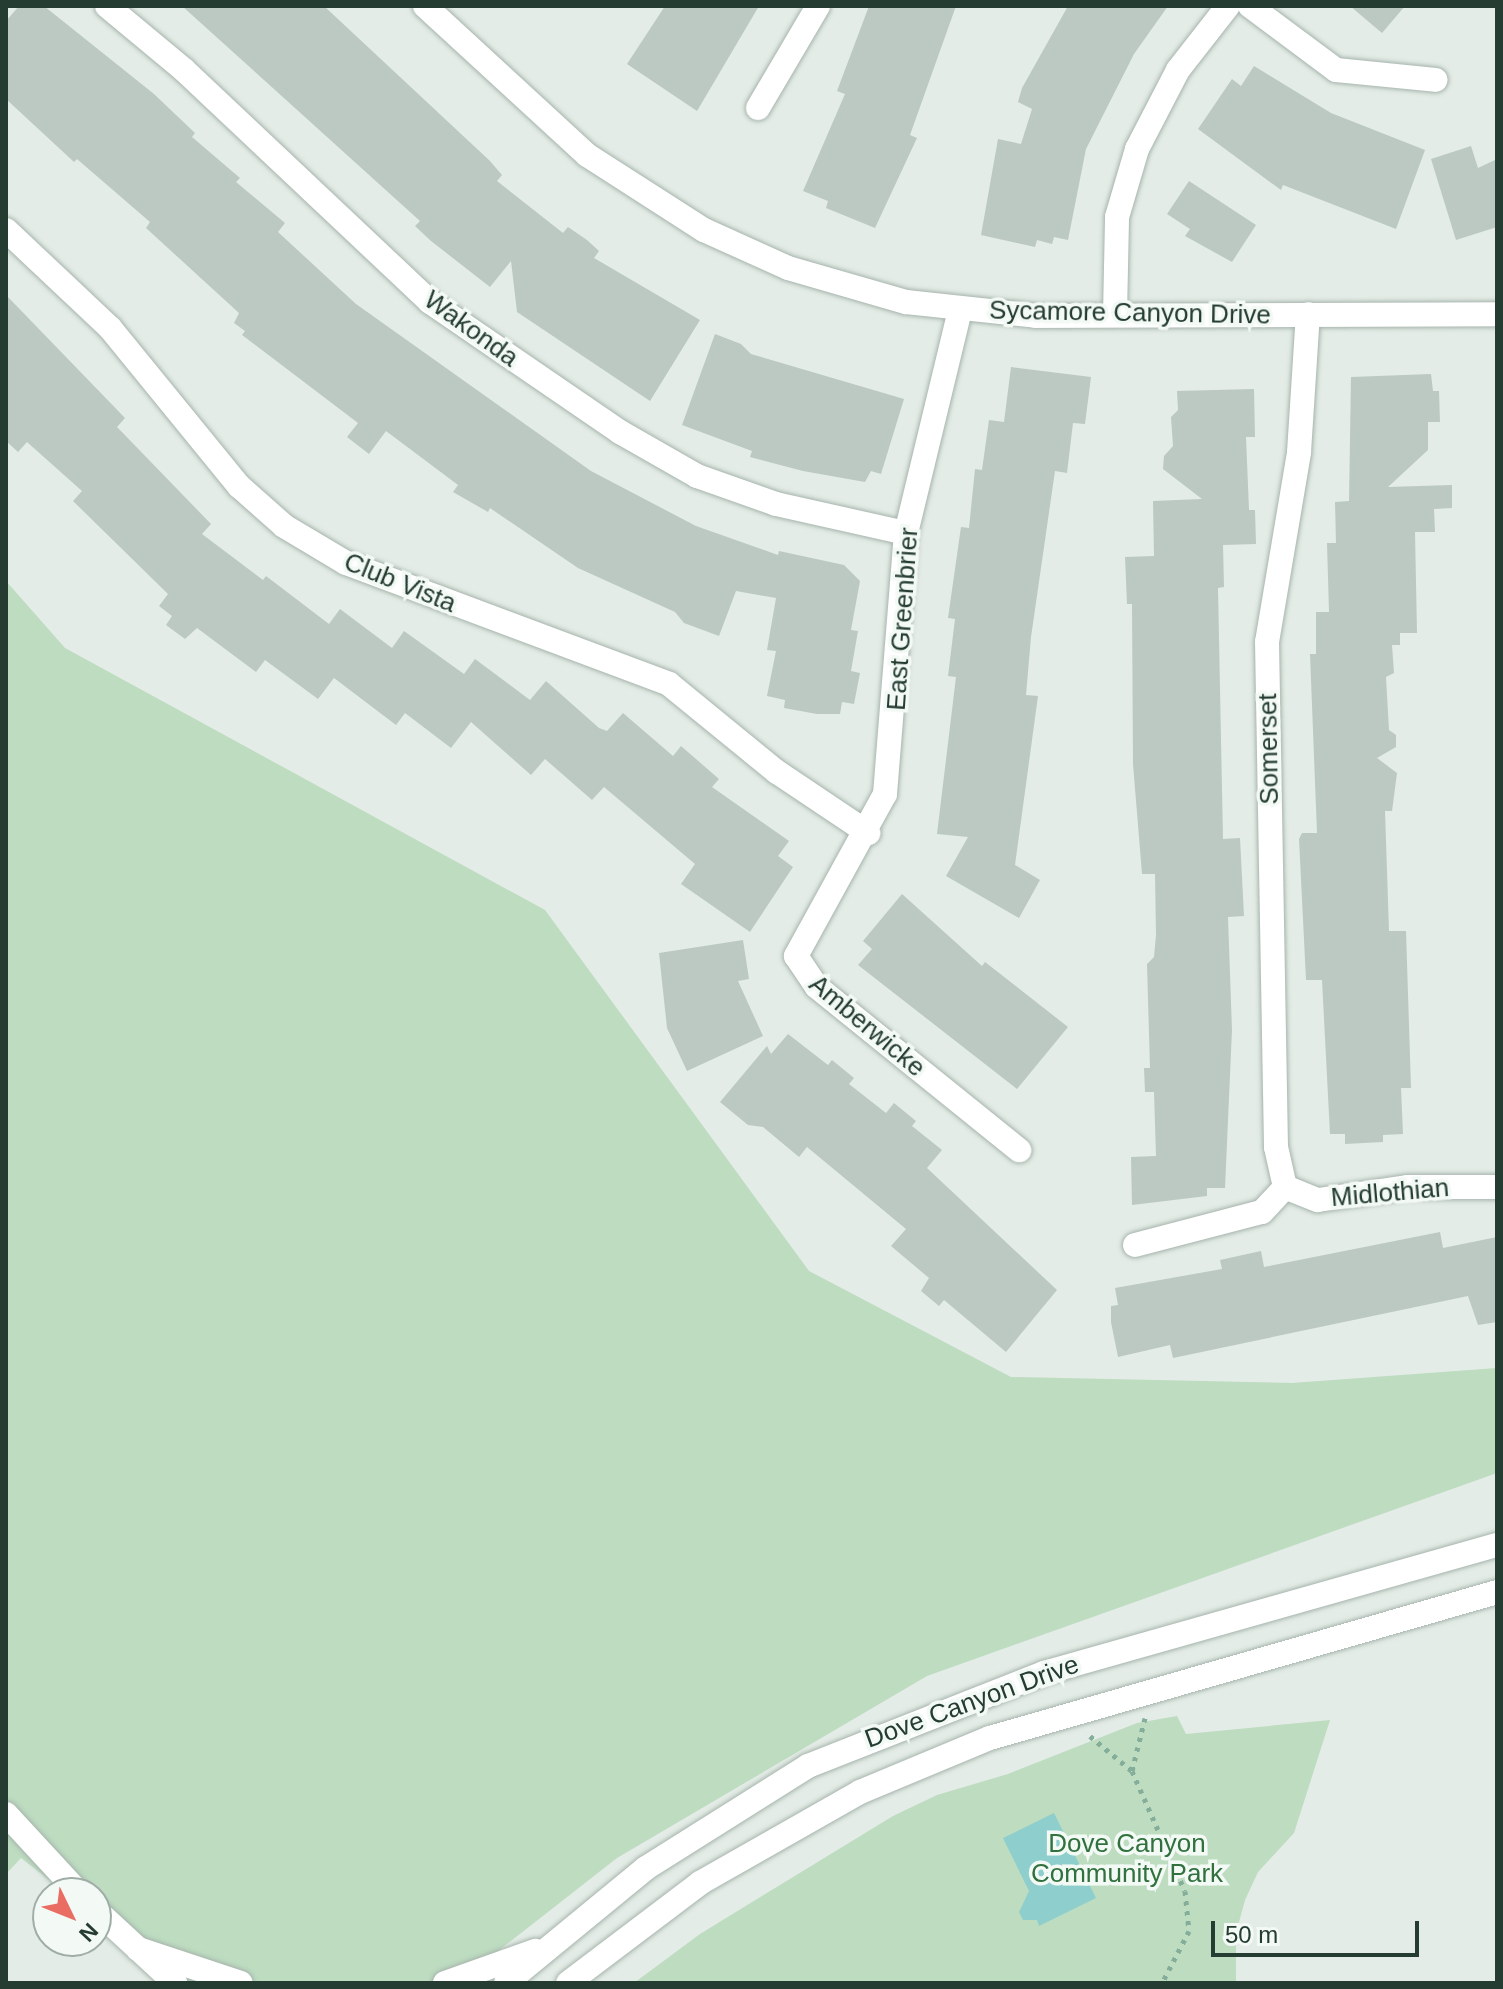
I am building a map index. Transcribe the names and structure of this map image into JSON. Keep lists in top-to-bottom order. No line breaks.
{"streets":{"street":["Sycamore Canyon Drive","Wakonda","Club Vista","East Greenbrier","Somerset","Amberwicke","Midlothian","Dove Canyon Drive"]},"crossings":[["Sycamore Canyon Drive","East Greenbrier"],["Sycamore Canyon Drive","Somerset"],["Wakonda","East Greenbrier"],["Club Vista","East Greenbrier"],["Club Vista","Amberwicke"],["East Greenbrier","Amberwicke"],["Somerset","Midlothian"]],"parks":["Dove Canyon Community Park"],"scale_bar":"50 m","north":"bottom right"}
